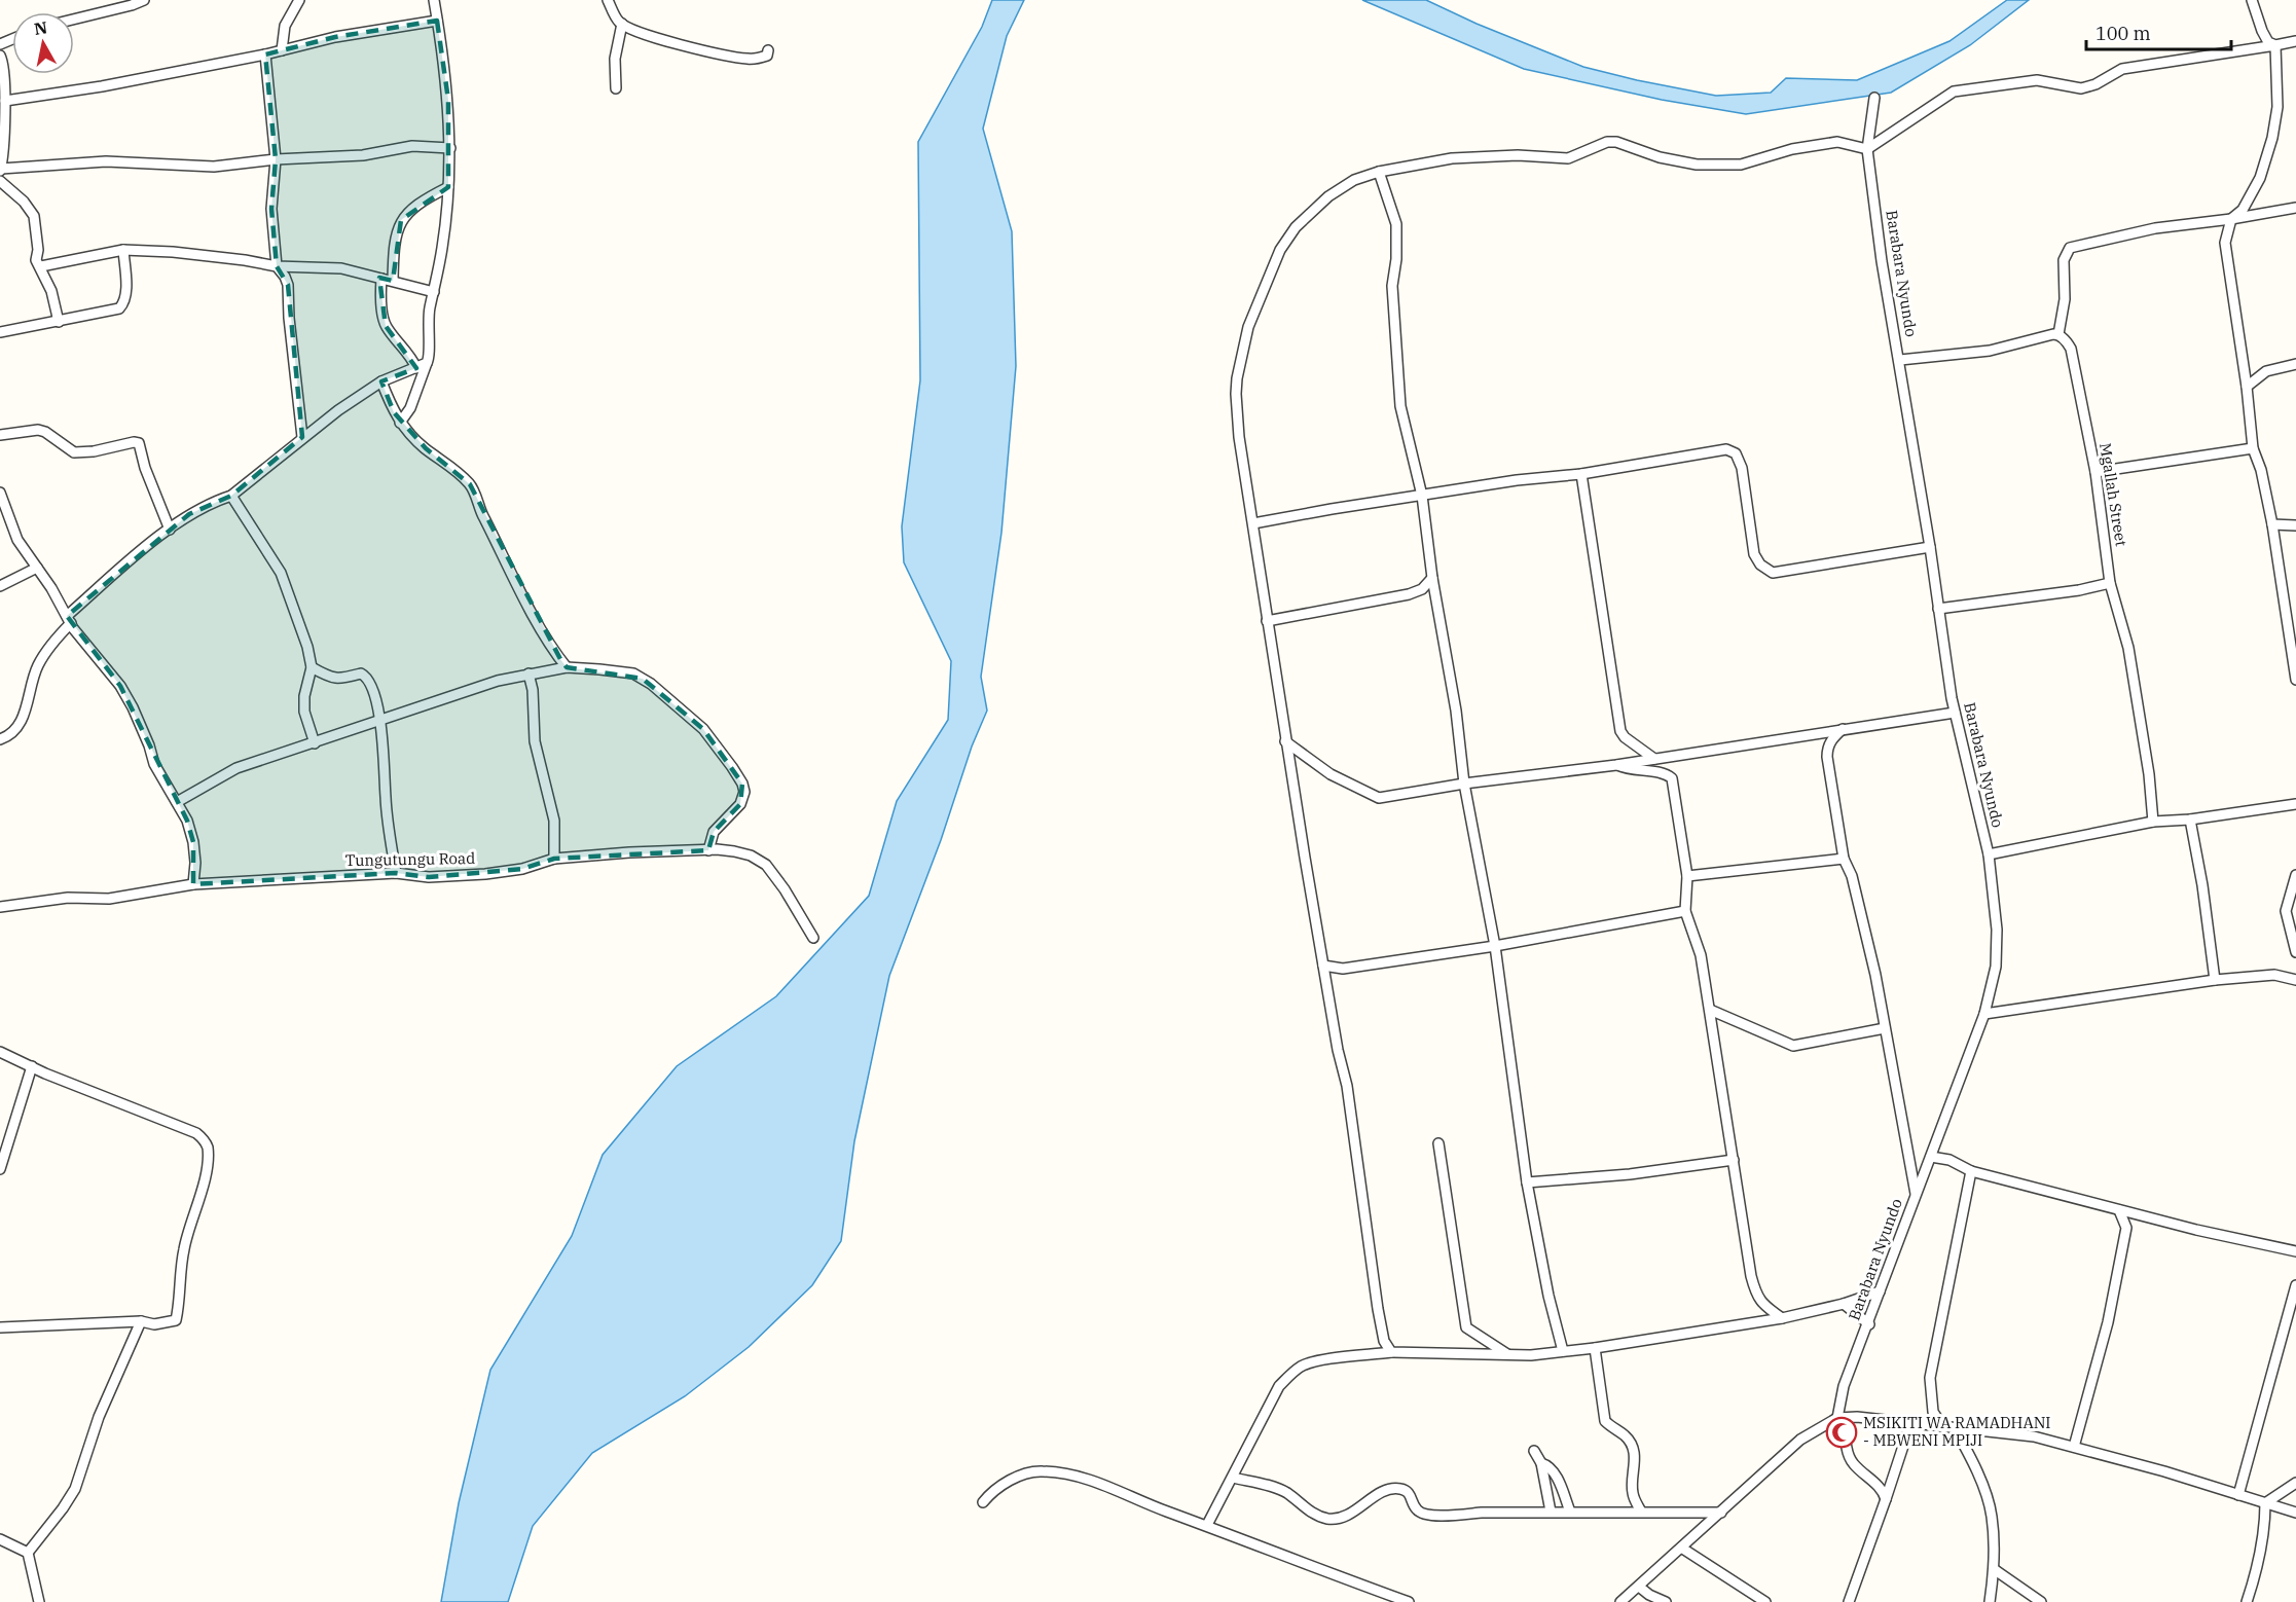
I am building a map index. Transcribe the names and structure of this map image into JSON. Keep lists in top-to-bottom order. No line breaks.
{"streets":{"street":["Barabara Nyundo","Mgallah Street","Tungutungu Road"]},"places":{"mosque":["MSIKITI WA RAMADHANI - MBWENI MPIJI"]},"scale_bar":"100 m","north":"top"}
